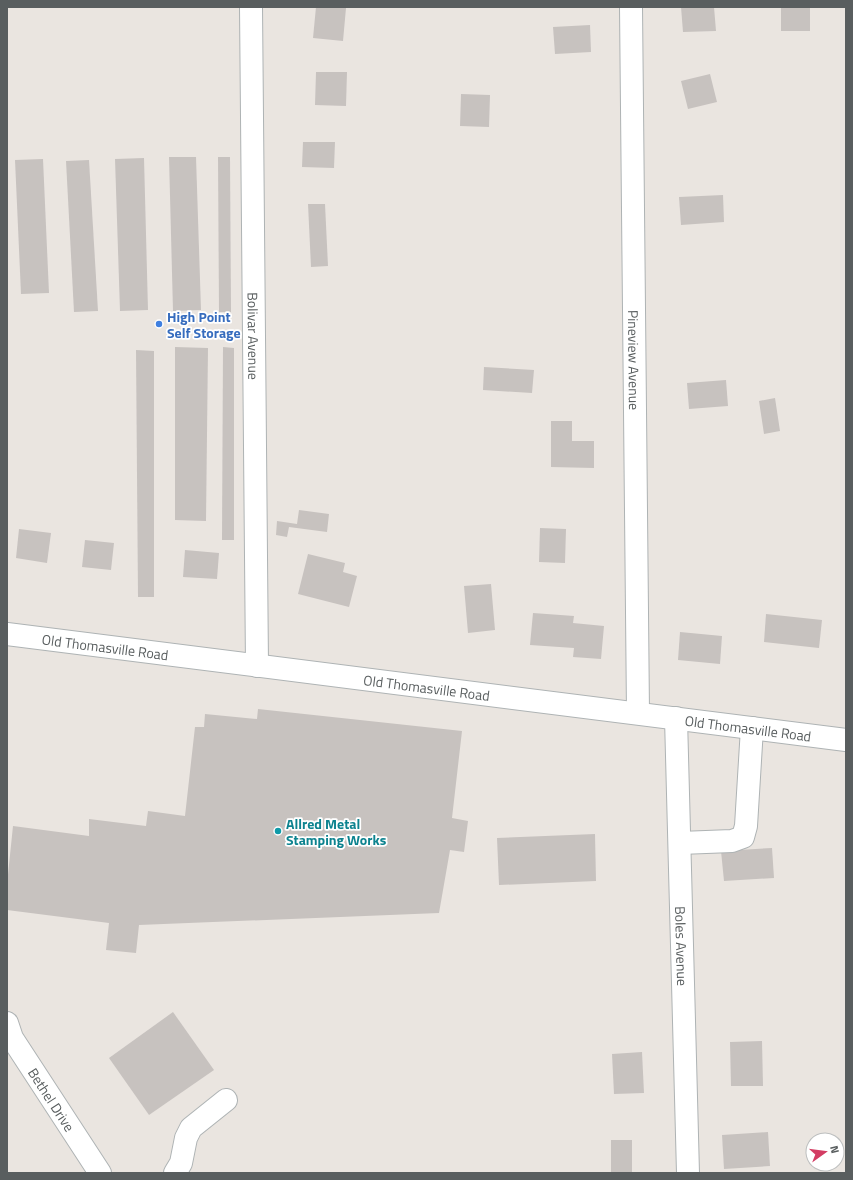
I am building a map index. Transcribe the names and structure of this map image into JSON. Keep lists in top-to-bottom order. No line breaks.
{"streets":{"street":["Bolivar Avenue","Pineview Avenue","Old Thomasville Road","Boles Avenue","Bethel Drive"]},"crossings":[["Bolivar Avenue","Old Thomasville Road"],["Pineview Avenue","Old Thomasville Road"],["Old Thomasville Road","Boles Avenue"]],"places":["High Point Self Storage","Allred Metal Stamping Works"],"north":"right"}
